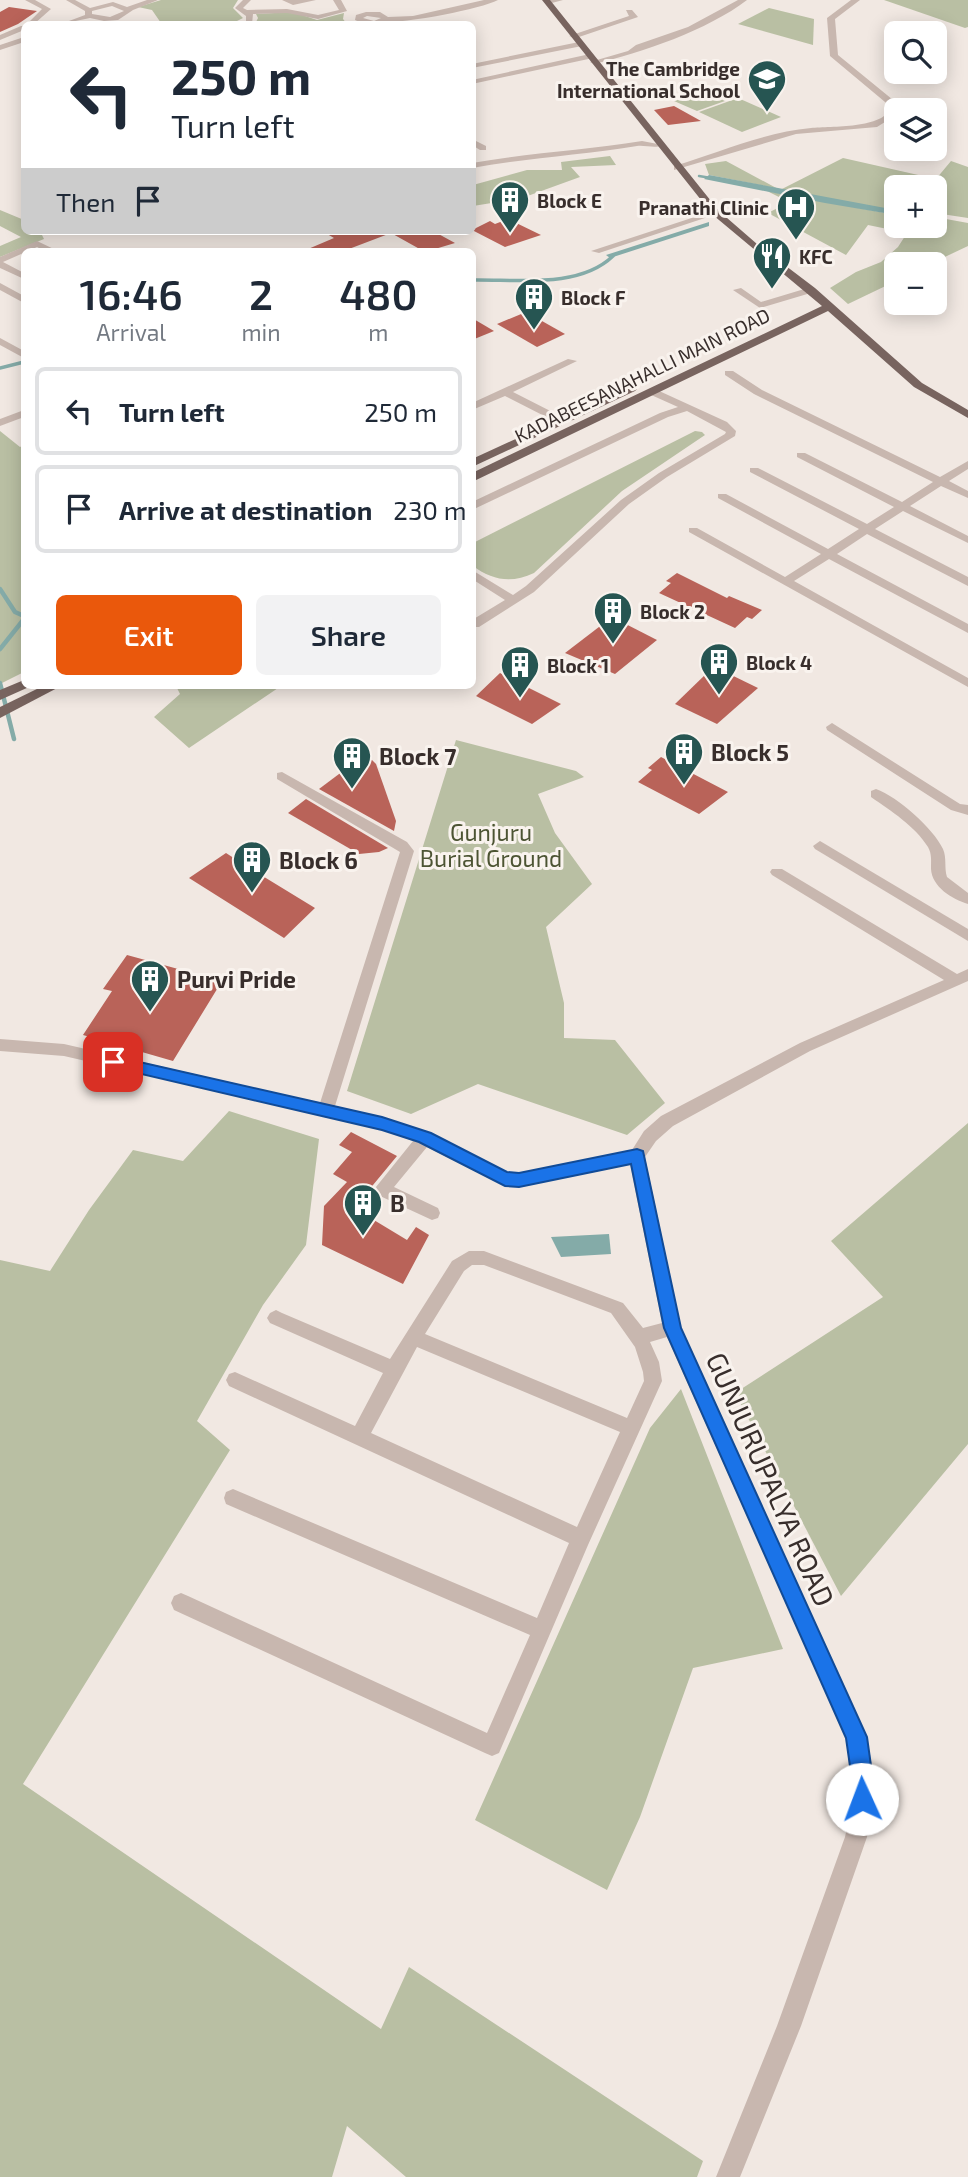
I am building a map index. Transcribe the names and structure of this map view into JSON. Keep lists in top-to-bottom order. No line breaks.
{"streets":{"main road":["KADABEESANAHALLI MAIN ROAD"],"street":["GUNJURUPALYA ROAD"]},"parks":["Gunjuru Burial Ground"],"places":{"school or university":["The Cambridge International School"],"building":["Block E","Block F","Block 2","Block 4","Block 1","Block 5","Block 7","Block 6","Purvi Pride","B"],"hospital":["Pranathi Clinic"],"restaurant":["KFC"]},"page":{"map_buttons":["+","−"],"turn":["250 m","Turn left"],"then":"Then","eta":["16:46","Arrival","2","min","480","m"],"list":[{"name":"Turn left","value":"250 m"},{"name":"Arrive at destination","value":"230 m"}],"buttons":["Exit","Share"]}}
